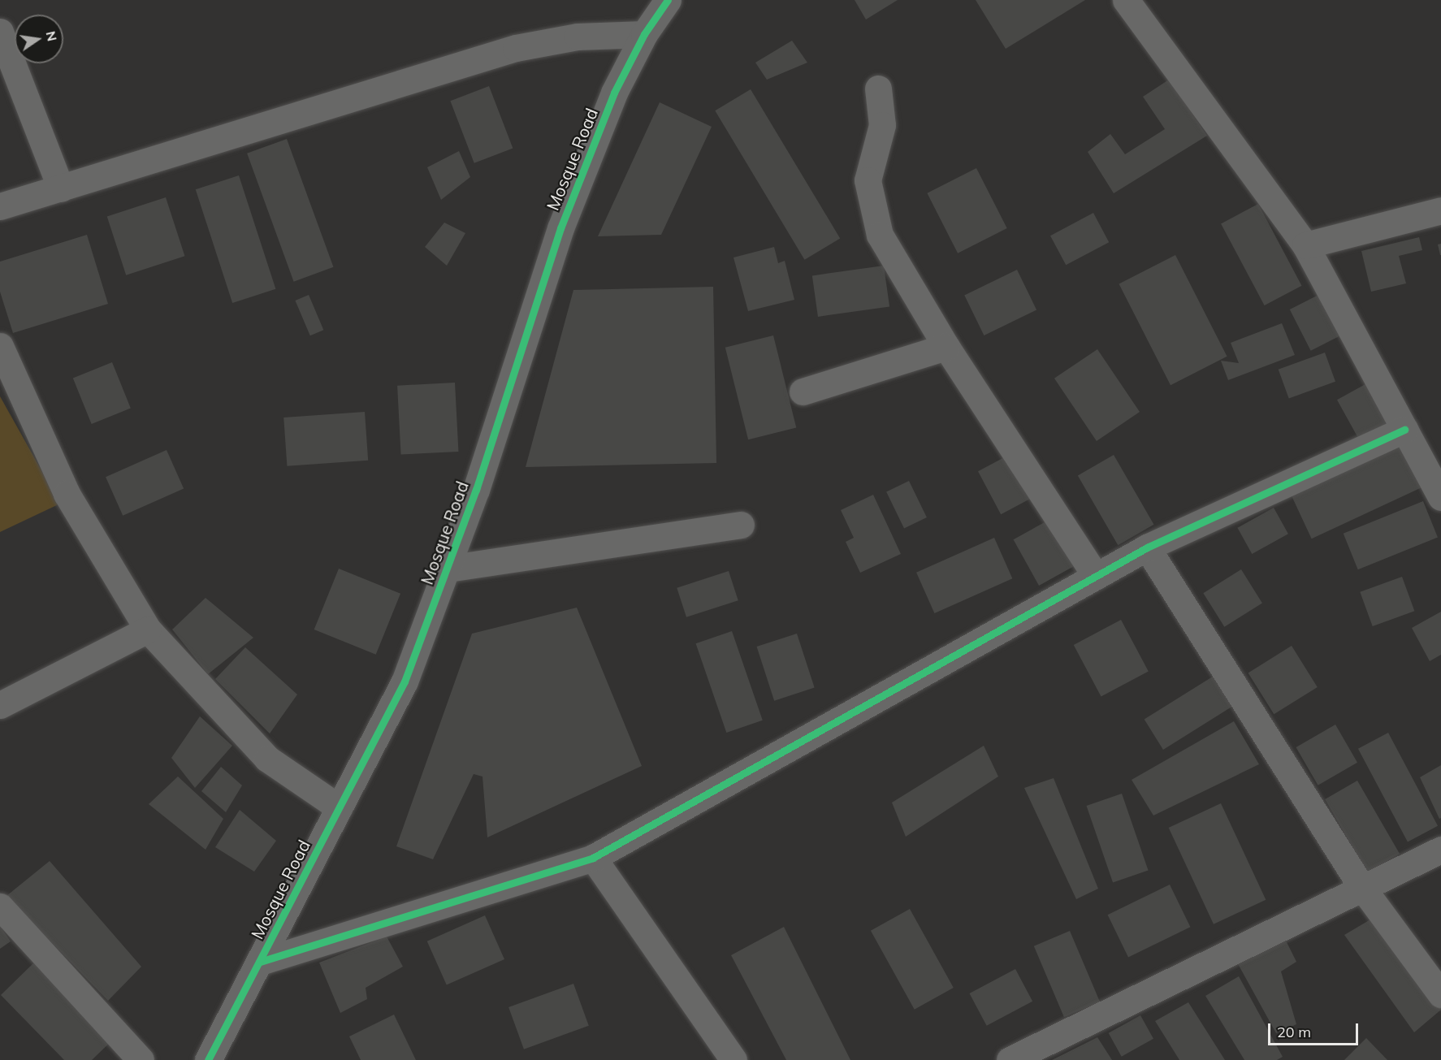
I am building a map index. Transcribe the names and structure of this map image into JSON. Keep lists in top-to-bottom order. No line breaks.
{"streets":{"street":["Mosque Road"]},"scale_bar":"20 m","north":"right"}
